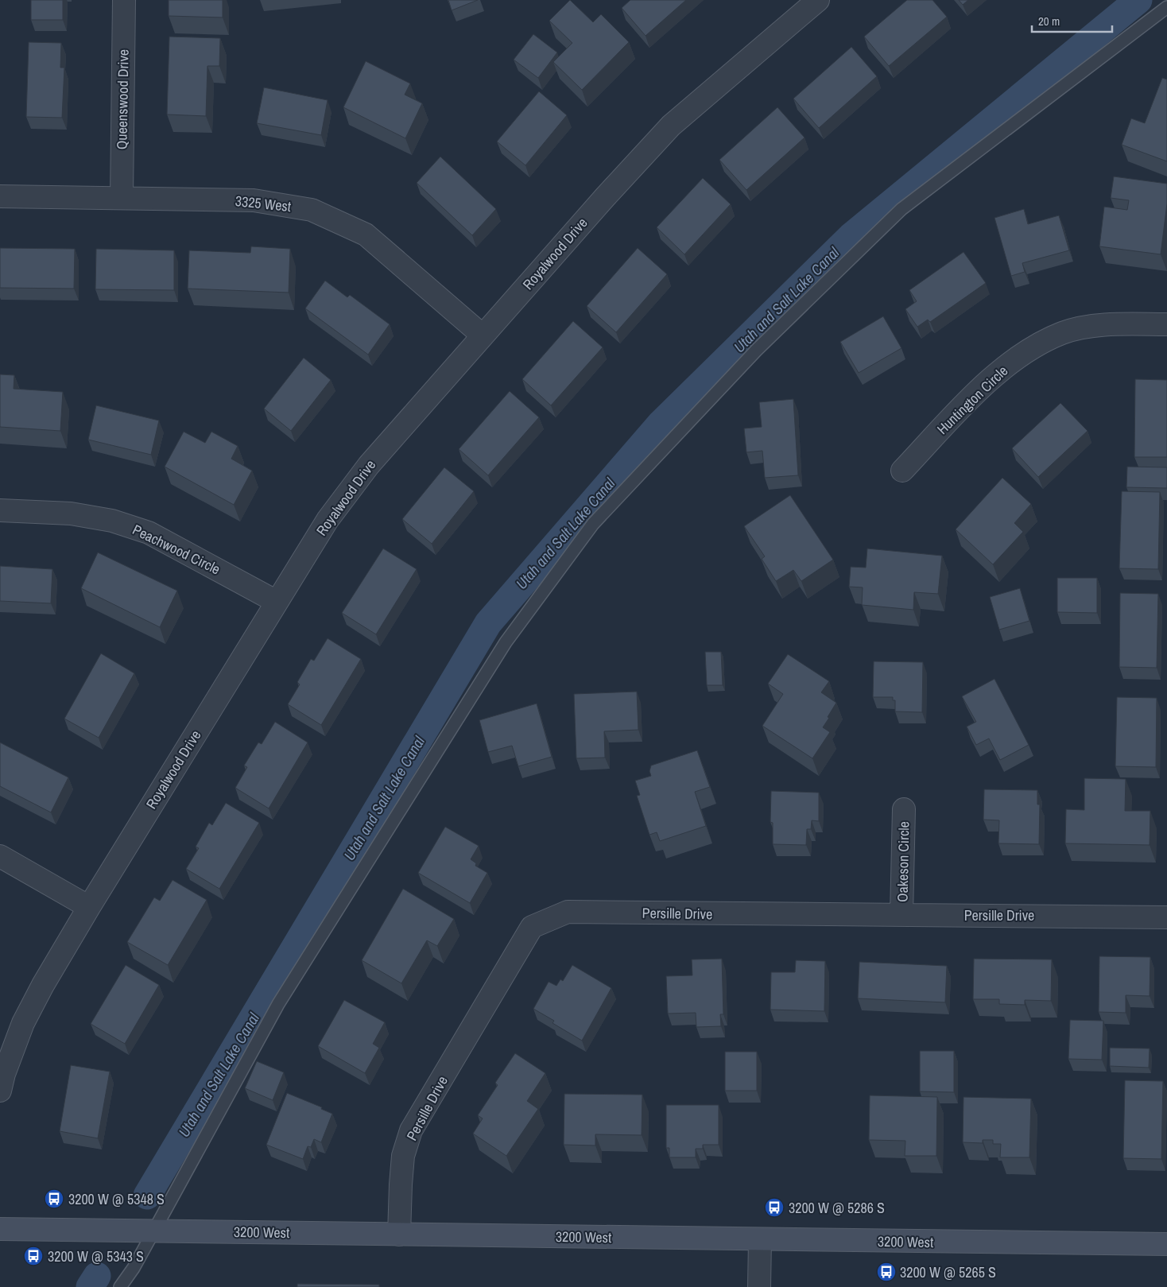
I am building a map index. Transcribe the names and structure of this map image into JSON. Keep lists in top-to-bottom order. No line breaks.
{"streets":{"street":["Queenswood Drive","3325 West","Royalwood Drive","Huntington Circle","Peachwood Circle","Oakeson Circle","Persille Drive","3200 West"]},"crossings":[["Queenswood Drive","3325 West"],["3325 West","Royalwood Drive"],["Royalwood Drive","Peachwood Circle"],["Oakeson Circle","Persille Drive"],["Persille Drive","3200 West"]],"water":["Utah and Salt Lake Canal"],"places":{"bus stop":["3200 W @ 5348 S","3200 W @ 5286 S","3200 W @ 5343 S","3200 W @ 5265 S"]},"scale_bar":"20 m"}
